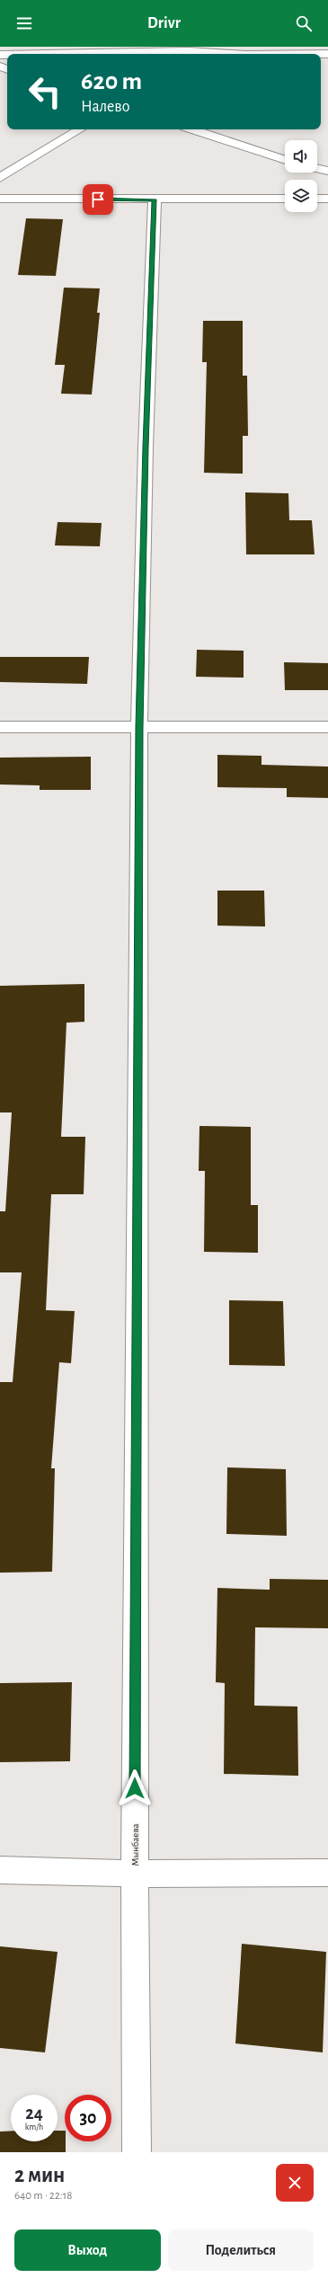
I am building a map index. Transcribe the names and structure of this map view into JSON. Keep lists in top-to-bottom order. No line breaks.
{"streets":{"street":["Мынбаева"]},"page":{"header":"Drivr","turn":["620 m","Налево"],"speed":"24 km/h","limit":"30","heading":["2 мин","640 m · 22:18"],"buttons":["Выход","Поделиться"]}}
